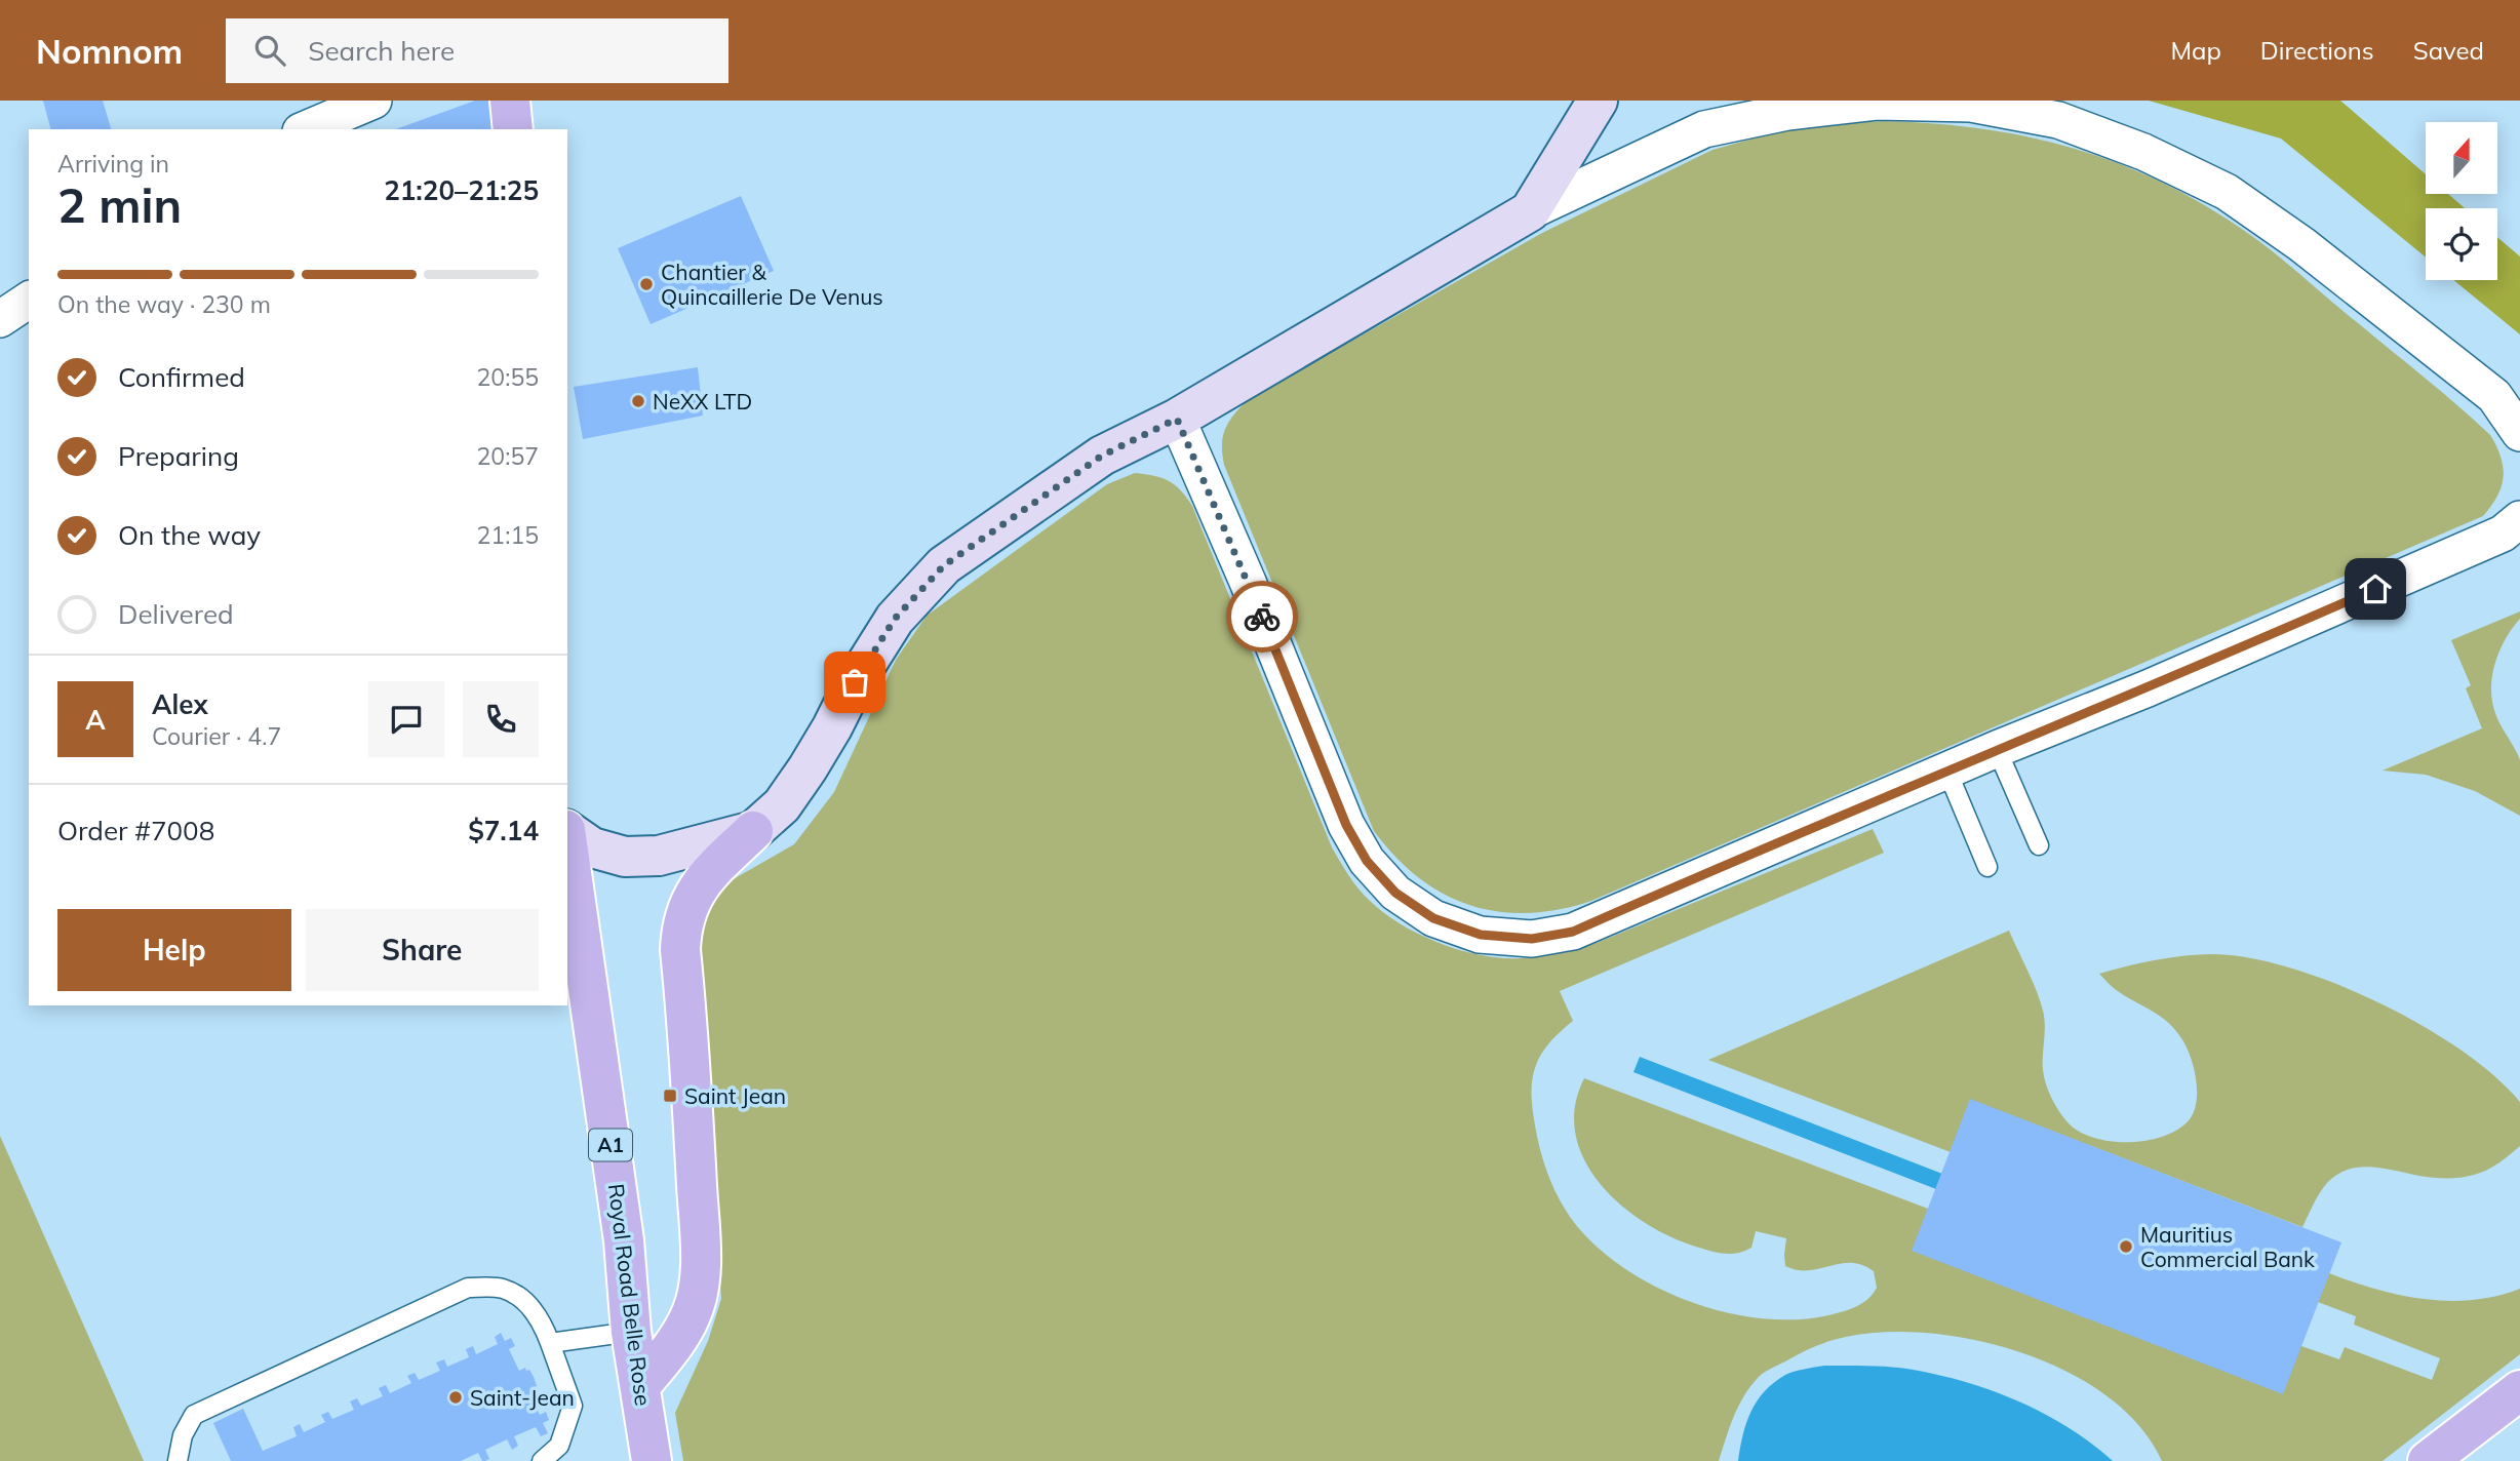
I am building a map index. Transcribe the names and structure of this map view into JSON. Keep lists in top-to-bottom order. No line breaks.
{"streets":{"main road":["A1","Royal Road Belle Rose"]},"places":{"other":["Chantier & Quincaillerie De Venus","NeXX LTD","Mauritius Commercial Bank","Saint-Jean"],"transit":["Saint Jean"]},"north":"top","page":{"header":"Nomnom","search":"Search here","nav":["Map","Directions","Saved"],"heading":["2 min","Arriving in","21:20–21:25"],"panel":["Alex","Courier · 4.7","Order #7008","$7.14"],"bar":"On the way · 230 m","list":[["Confirmed","20:55"],["Preparing","20:57"],["On the way","21:15"],"Delivered"],"round":"A","buttons":["Help","Share"]}}
